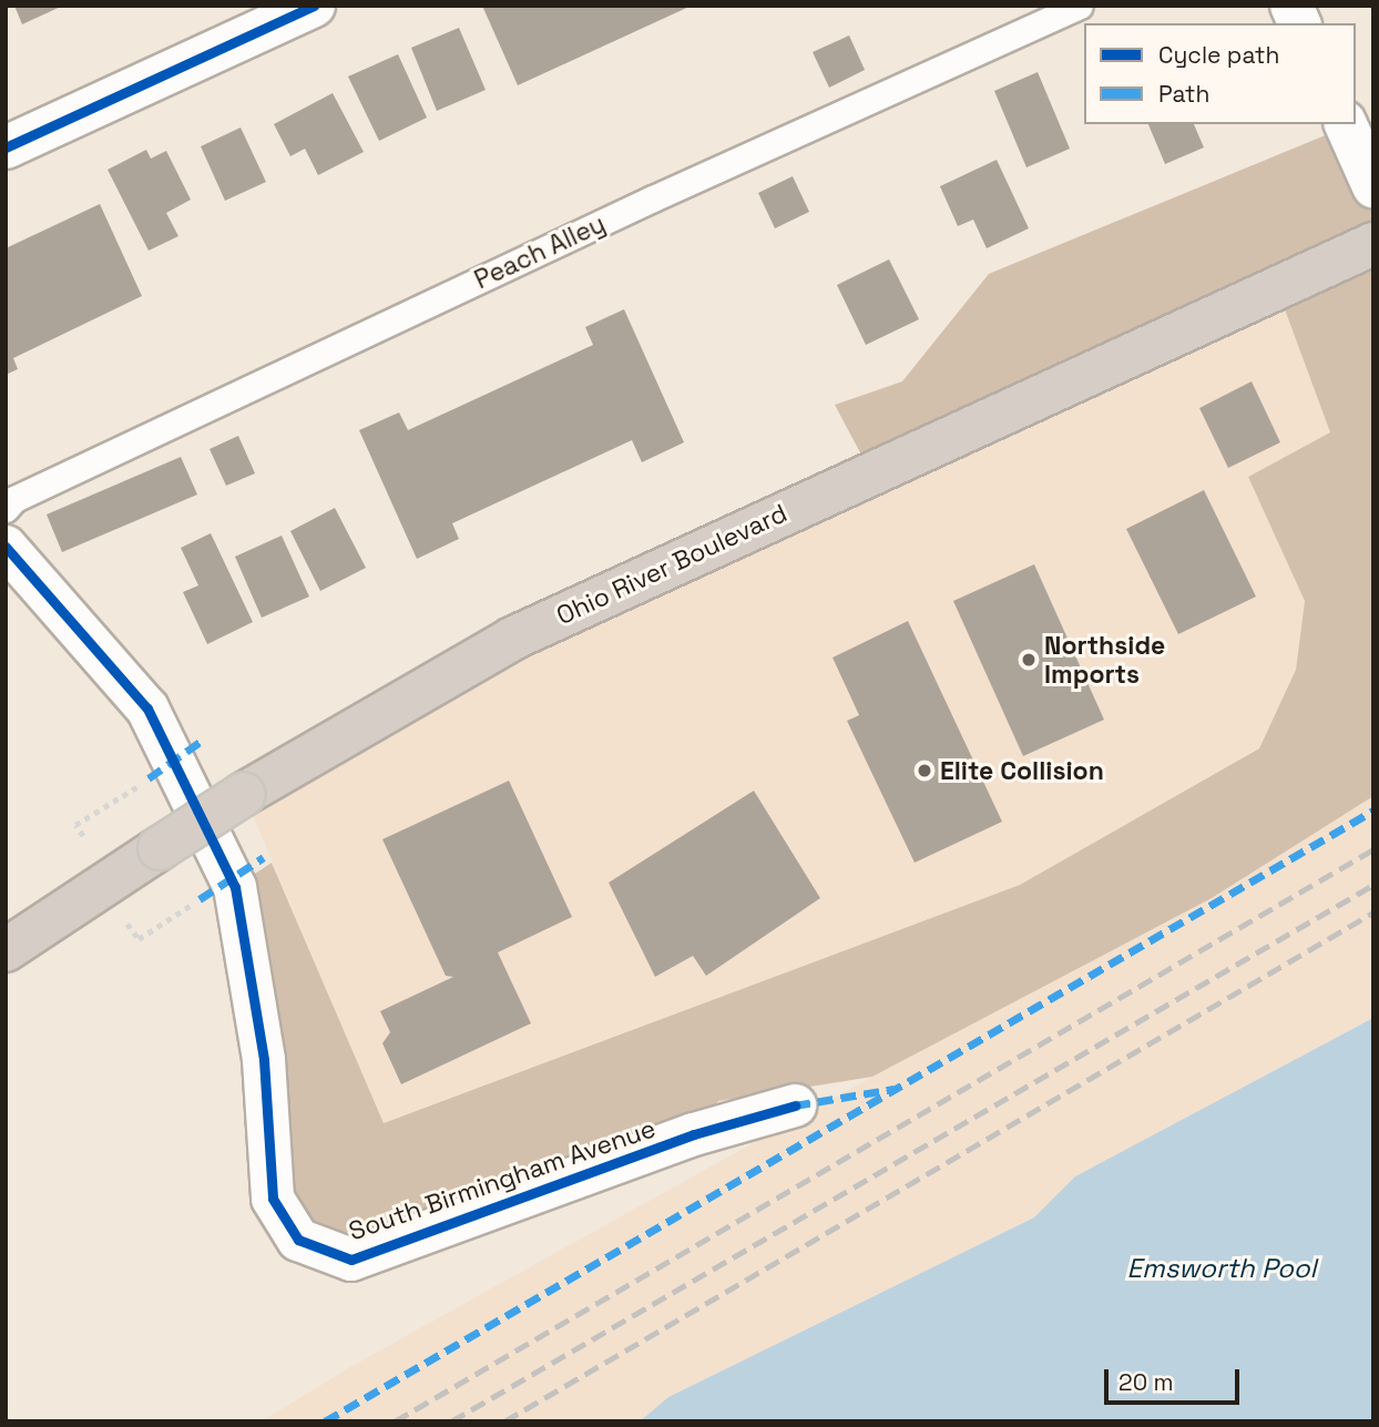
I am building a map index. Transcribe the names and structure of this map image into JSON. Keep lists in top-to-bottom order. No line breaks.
{"streets":{"highway":["Ohio River Boulevard"],"street":["South Birmingham Avenue"],"lane":["Peach Alley"]},"water":["Emsworth Pool"],"places":["Northside Imports","Elite Collision"],"legend":["Cycle path","Path"],"scale_bar":"20 m"}
